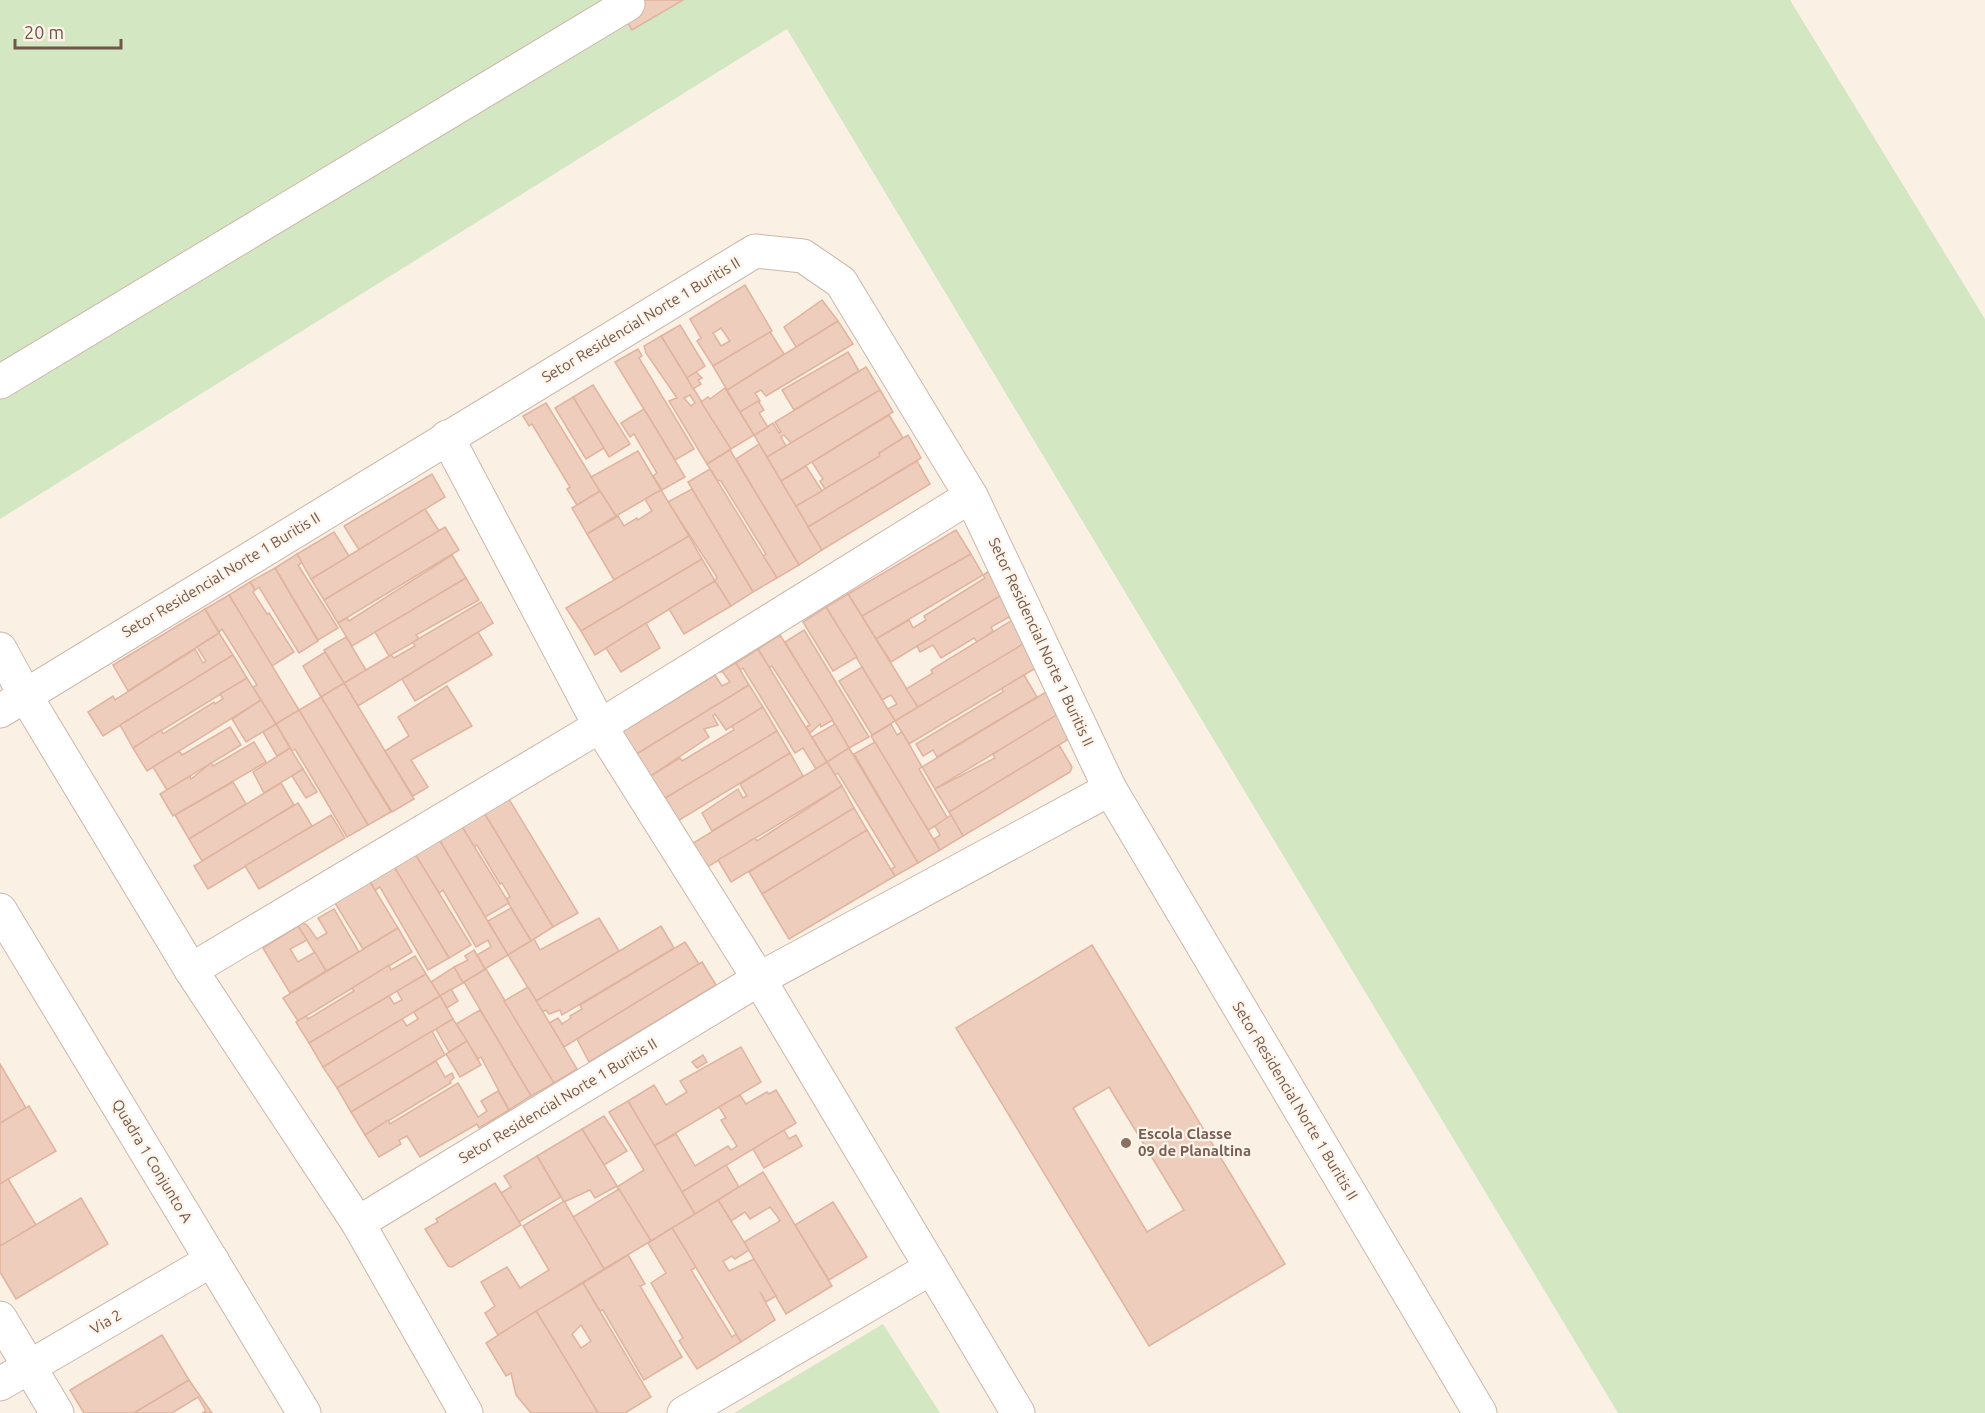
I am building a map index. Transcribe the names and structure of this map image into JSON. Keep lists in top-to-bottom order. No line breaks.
{"streets":{"street":["Setor Residencial Norte 1 Buritis II","Quadra 1 Conjunto A","Via 2"]},"crossings":[["Quadra 1 Conjunto A","Via 2"]],"places":["Escola Classe 09 de Planaltina"],"scale_bar":"20 m"}
